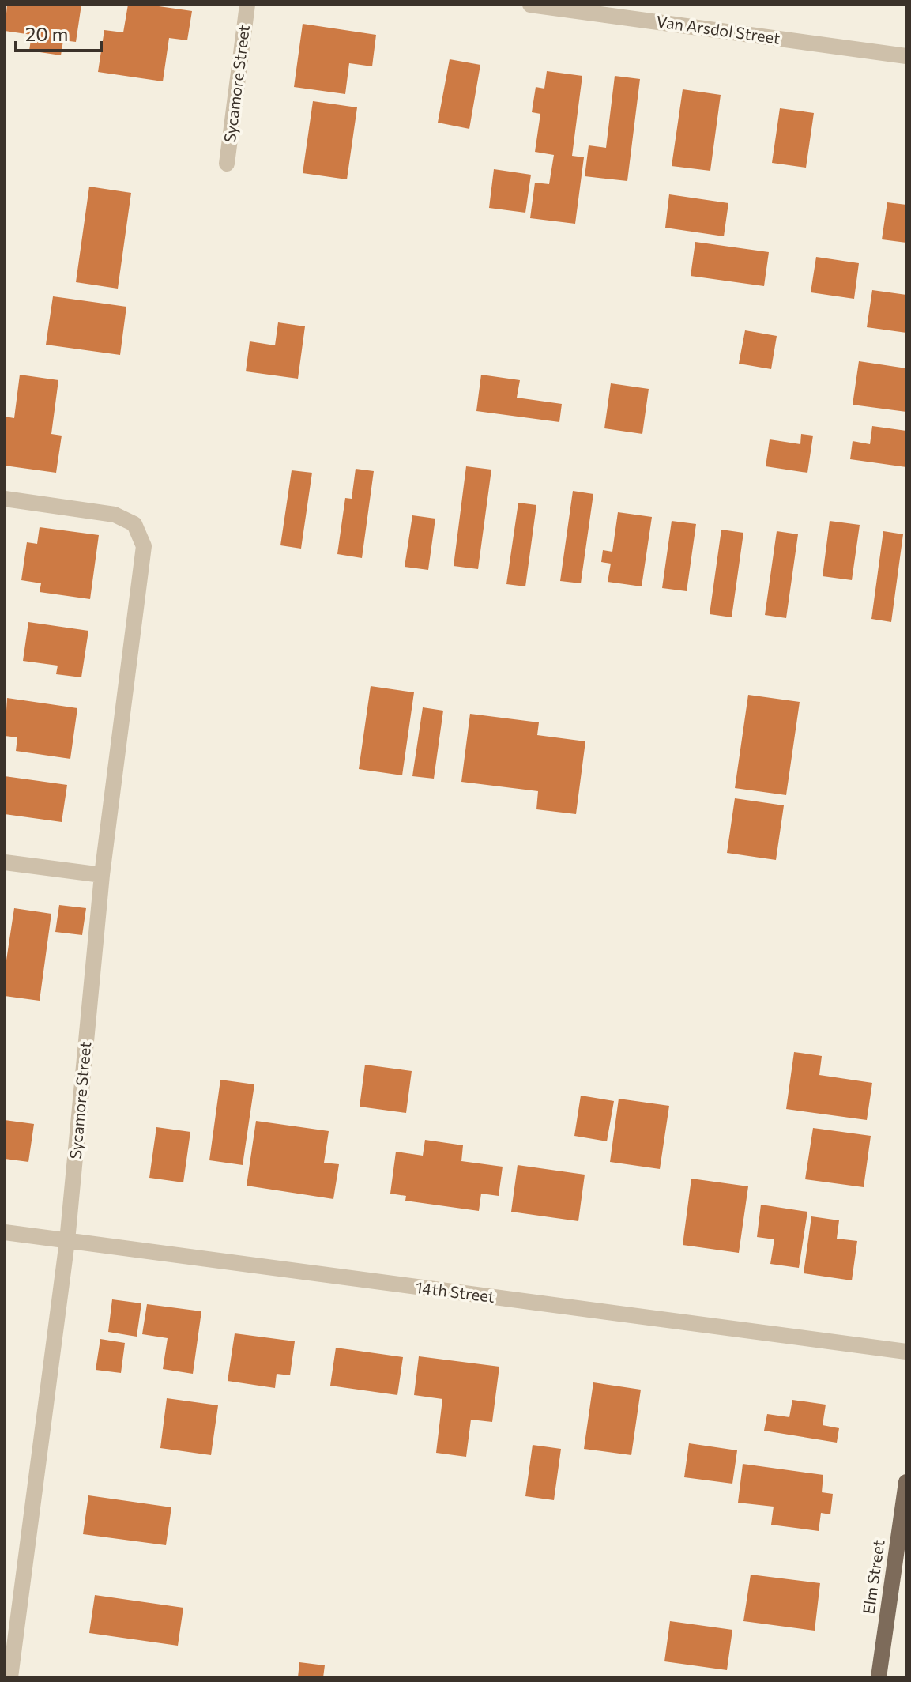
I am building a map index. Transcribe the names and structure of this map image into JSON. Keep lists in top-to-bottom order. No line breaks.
{"streets":{"main road":["Elm Street"],"street":["Van Arsdol Street","Sycamore Street","14th Street"]},"crossings":[["Sycamore Street","14th Street"]],"scale_bar":"20 m"}
